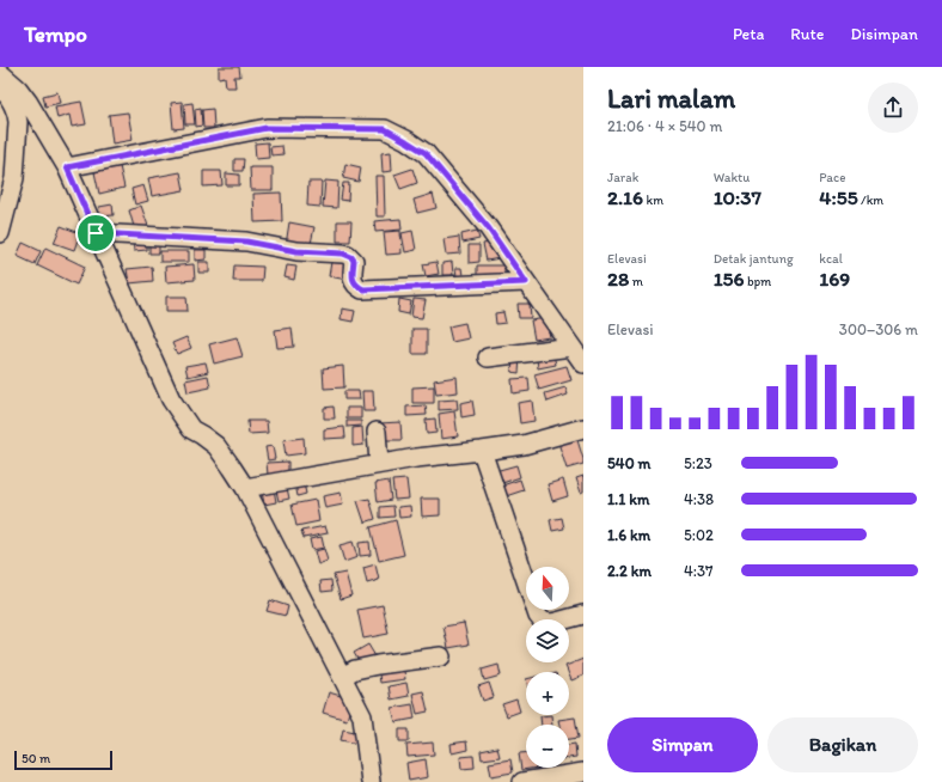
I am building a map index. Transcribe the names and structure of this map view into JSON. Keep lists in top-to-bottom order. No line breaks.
{"scale_bar":"50 m","north":"top","page":{"header":"Tempo","nav":["Peta","Rute","Disimpan"],"heading":["Lari malam","21:06 · 4 × 540 m"],"stats":[["Jarak","2.16 km"],["Waktu","10:37"],["Pace","4:55 /km"],["Elevasi","28 m"],["Detak jantung","156 bpm"],["kcal","169"]],"chart":["Elevasi","300–306 m"],"list":[{"name":"540 m","note":"5:23"},{"name":"1.1 km","note":"4:38"},{"name":"1.6 km","note":"5:02"},{"name":"2.2 km","note":"4:37"}],"map_buttons":["+","−"],"buttons":["Simpan","Bagikan"],"scale":"50 m"}}
